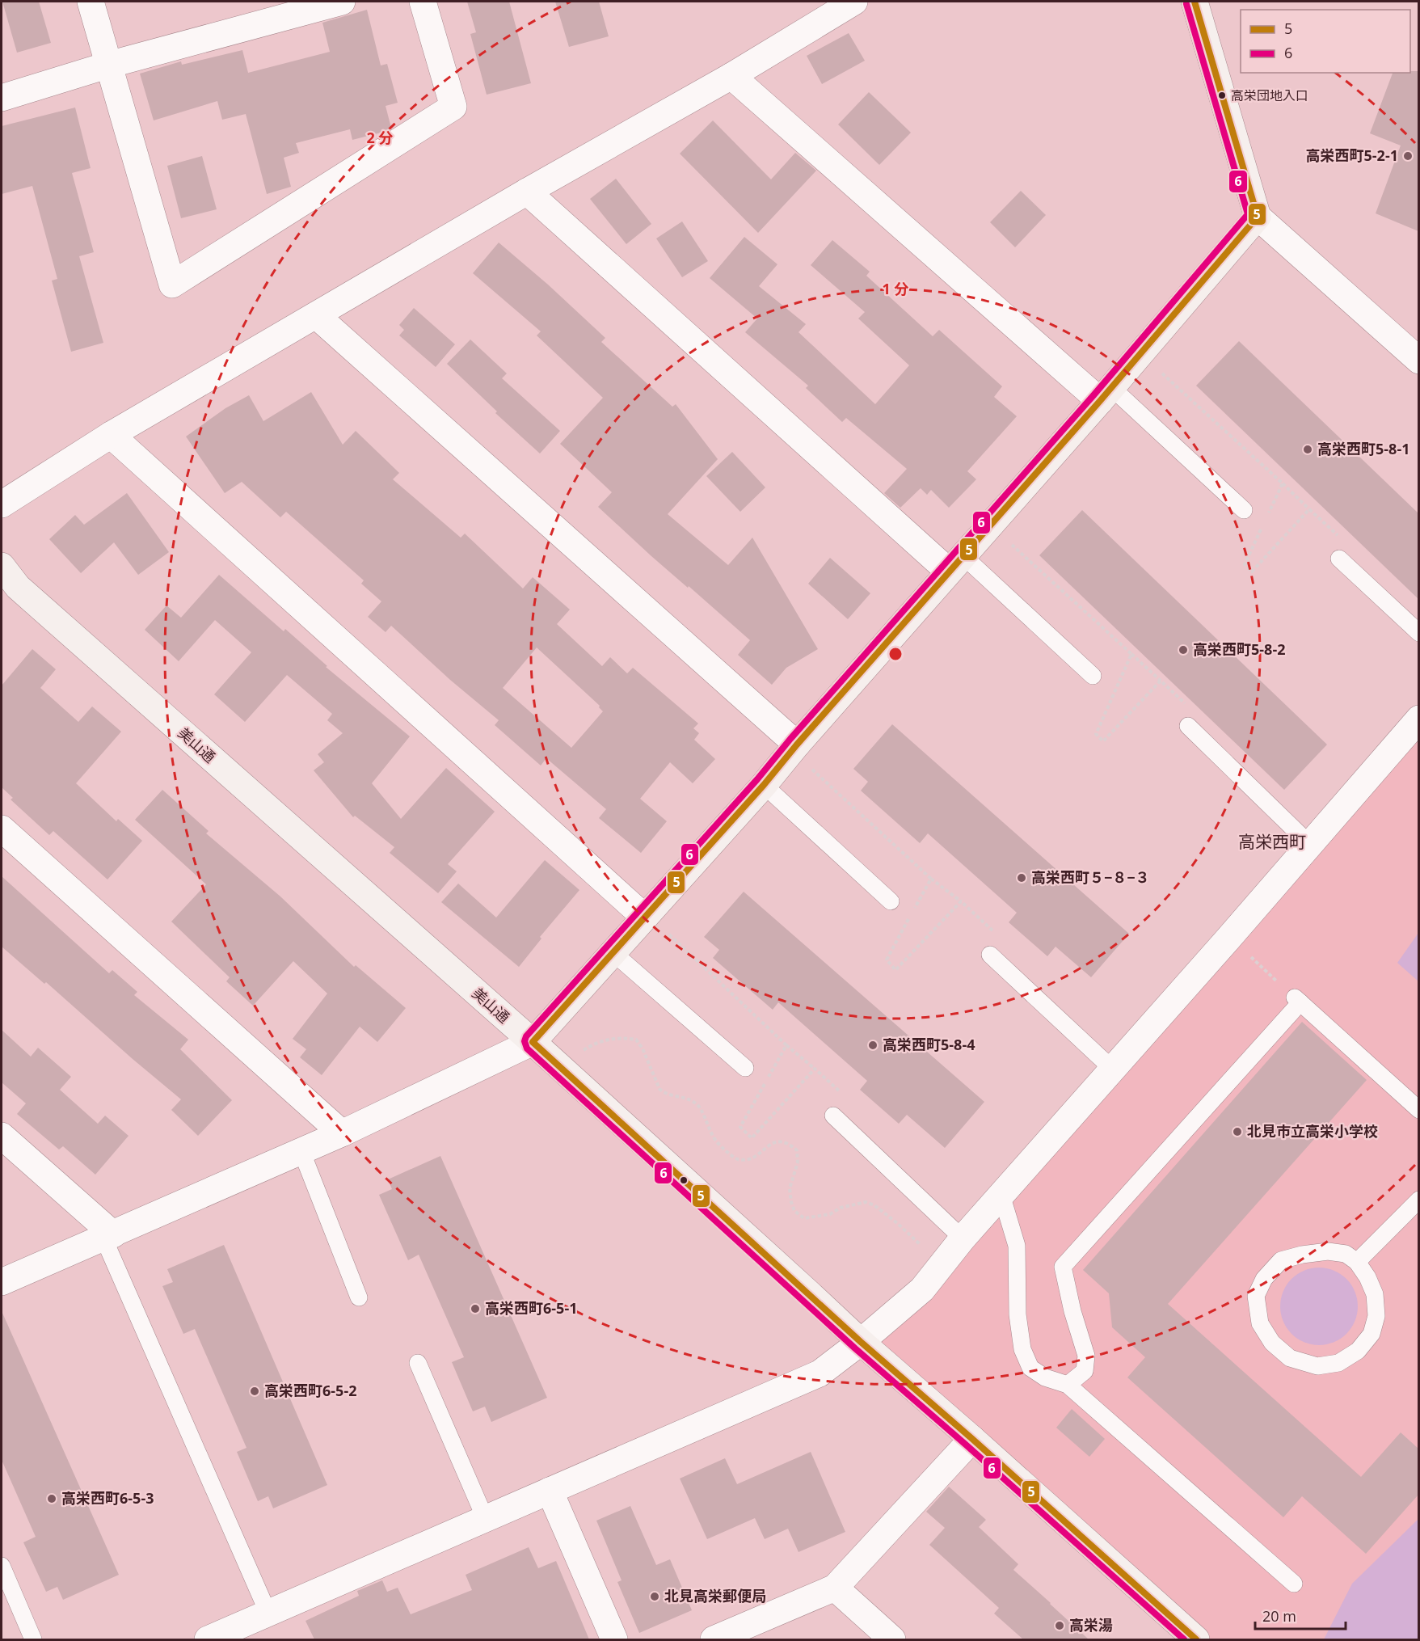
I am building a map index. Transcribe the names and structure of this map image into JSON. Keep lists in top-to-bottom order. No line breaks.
{"streets":{"street":["美山通"]},"districts":["高栄西町"],"places":["高栄団地入口","高栄西町5-2-1","高栄西町5-8-1","高栄西町5-8-2","高栄西町５−８−３","高栄西町5-8-4","北見市立高栄小学校","高栄西町6-5-1","高栄西町6-5-2","高栄西町6-5-3","北見高栄郵便局","高栄湯"],"lines":["transit line 5","transit line 6"],"legend":["5","6"],"scale_bar":"20 m","rings":["2 分","1 分"]}
